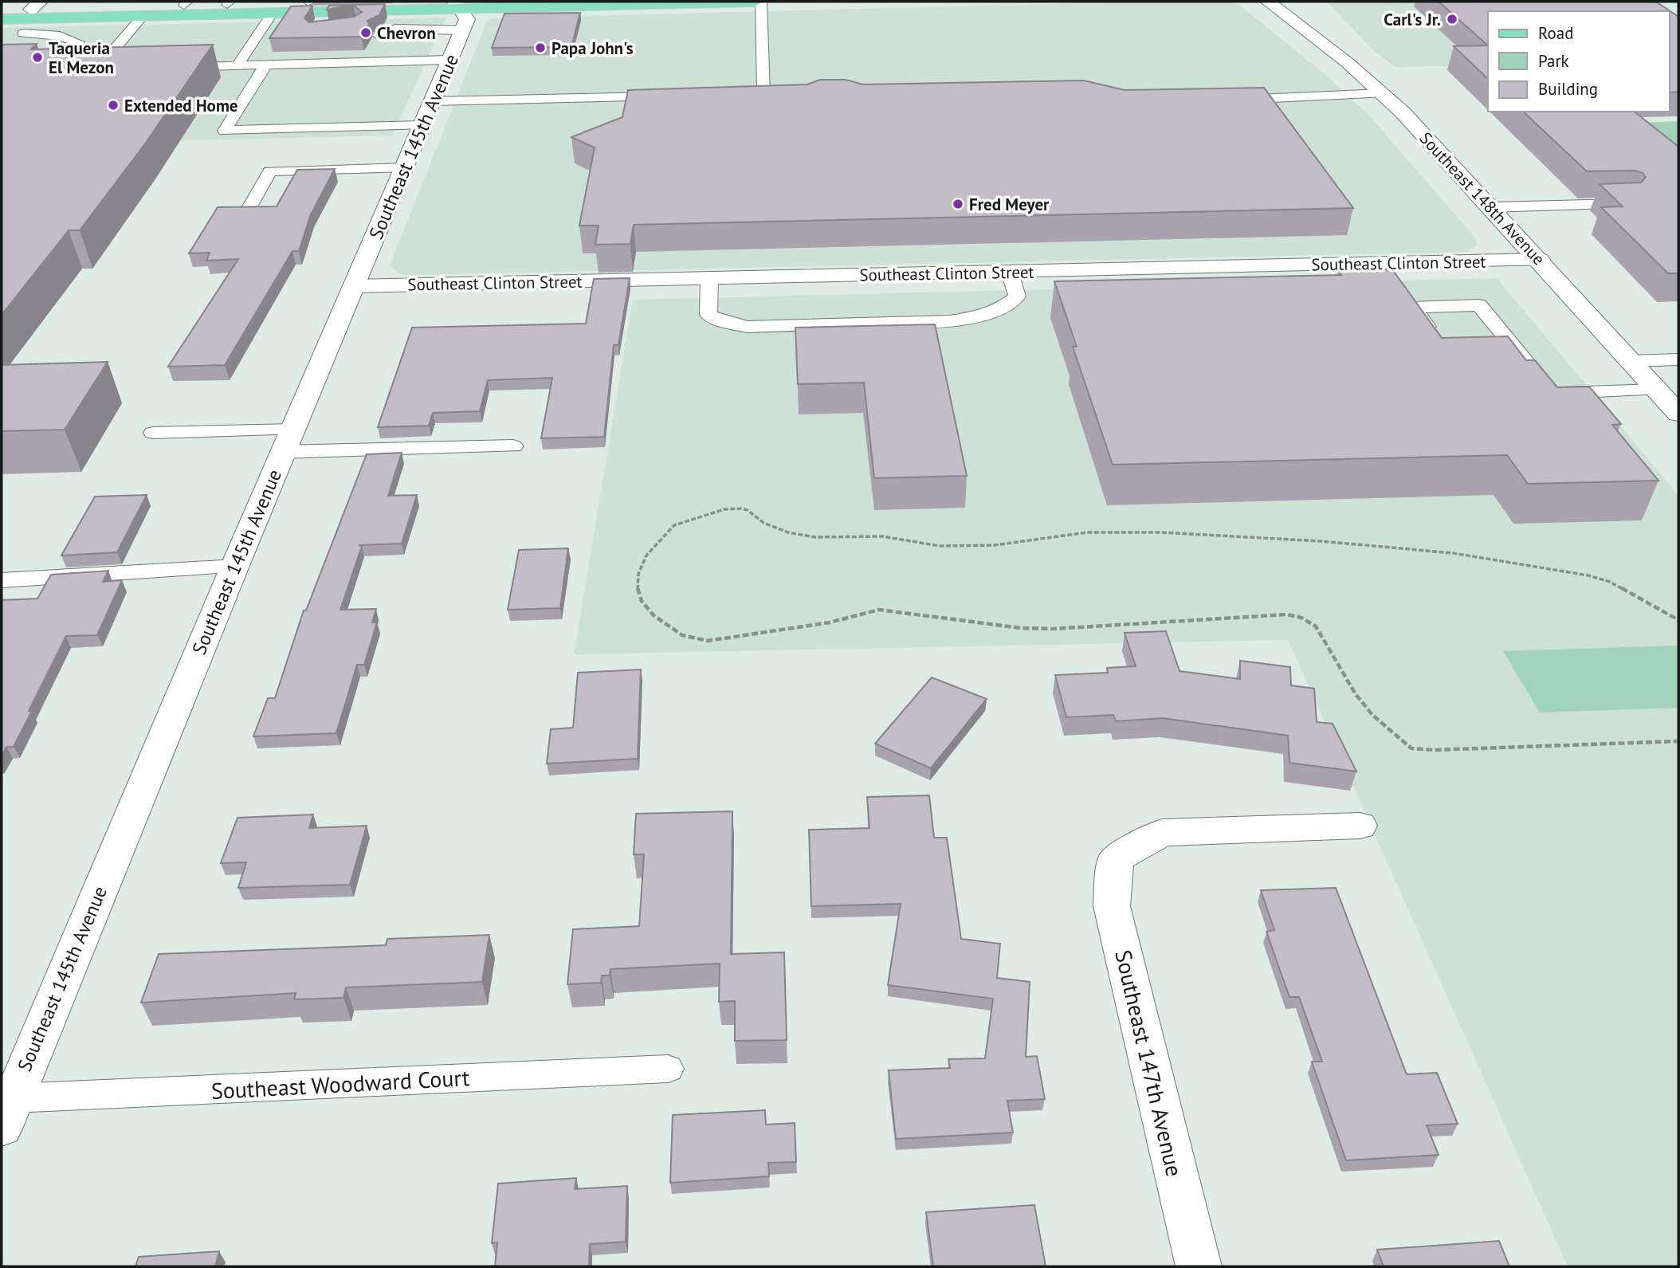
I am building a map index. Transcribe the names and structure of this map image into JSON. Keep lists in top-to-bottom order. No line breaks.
{"streets":{"street":["Southeast 145th Avenue","Southeast 148th Avenue","Southeast Clinton Street","Southeast 147th Avenue"],"lane":["Southeast Woodward Court"]},"crossings":[["Southeast 145th Avenue","Southeast Clinton Street"],["Southeast 145th Avenue","Southeast Woodward Court"],["Southeast 148th Avenue","Southeast Clinton Street"]],"places":["Carl's Jr.","Chevron","Papa John's","Taqueria El Mezon","Extended Home","Fred Meyer"],"legend":["Road","Park","Building"]}
